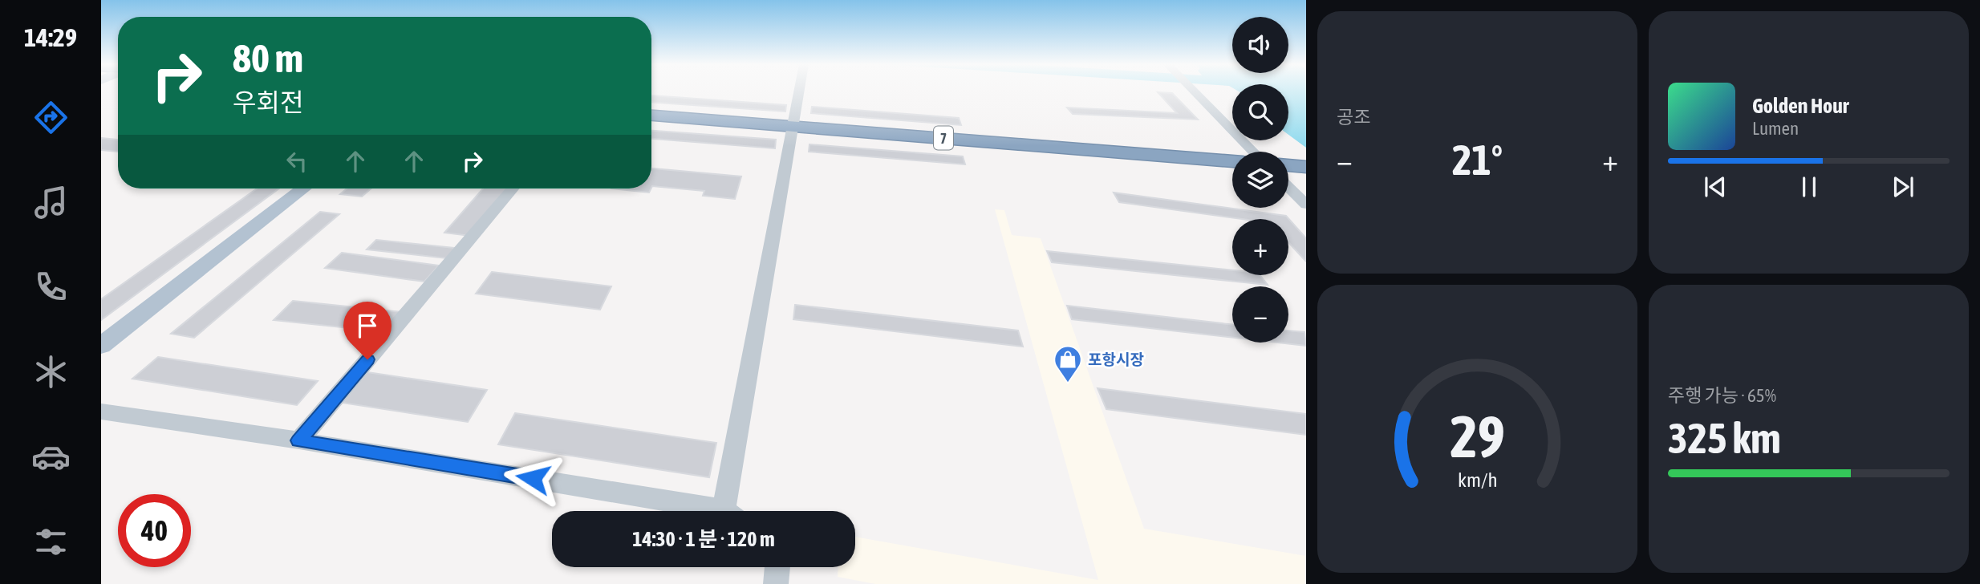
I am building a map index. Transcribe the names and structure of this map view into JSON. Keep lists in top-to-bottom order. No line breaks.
{"streets":{"highway":["7"]},"places":{"shop":["포항시장"]},"page":{"tabs":"14:29","tile":["공조",["주행 가능 · 65%","325 km"]],"map_buttons":["+","−"],"turn":["80 m","우회전"],"song":["Golden Hour","Lumen"],"heat":["−","21°","+"],"limit":"40","trip":"14:30 · 1 분 · 120 m","gauge":["29","km/h"]}}
